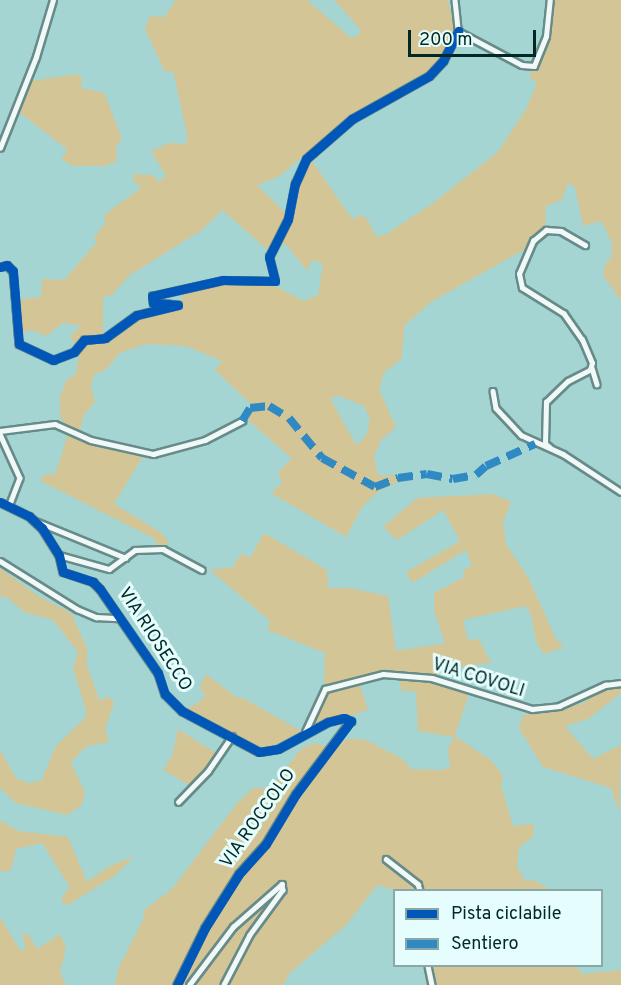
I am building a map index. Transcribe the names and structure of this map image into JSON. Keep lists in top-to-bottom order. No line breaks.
{"streets":{"street":["VIA RIOSECCO","VIA COVOLI","VIA ROCCOLO"]},"crossings":[["VIA RIOSECCO","VIA COVOLI"],["VIA RIOSECCO","VIA ROCCOLO"],["VIA COVOLI","VIA ROCCOLO"]],"legend":["Pista ciclabile","Sentiero"],"scale_bar":"200 m"}
